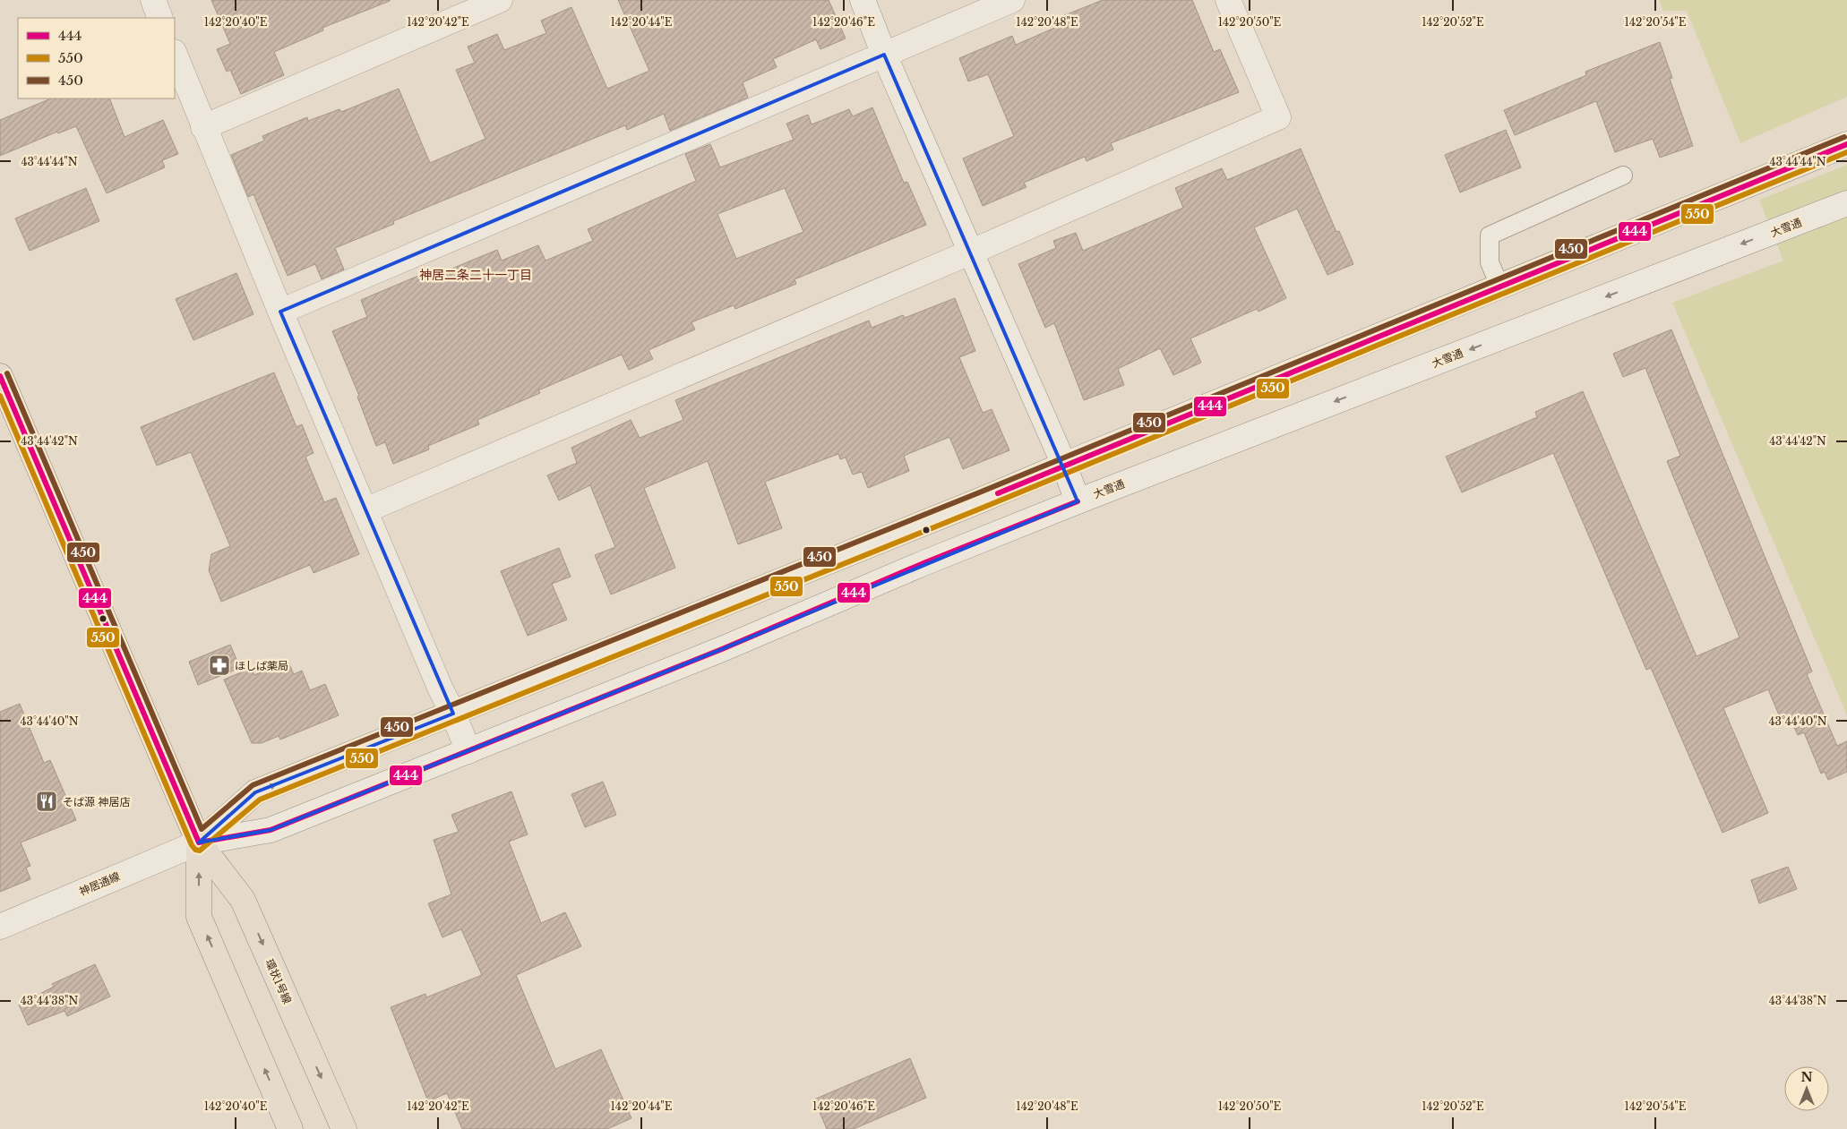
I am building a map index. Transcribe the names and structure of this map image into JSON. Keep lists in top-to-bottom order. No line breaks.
{"streets":{"main road":["環状1号線"],"street":["大雪通","神居通線"]},"crossings":[["大雪通","神居通線"],["大雪通","環状1号線"],["神居通線","環状1号線"]],"districts":["神居二条二十一丁目"],"places":{"pharmacy":["ほしば薬局"],"restaurant":["そば源 神居店"]},"lines":["transit line 450","transit line 444","transit line 550"],"legend":["444","550","450"],"north":"top","coordinates":["142°20'40\"E","142°20'42\"E","142°20'44\"E","142°20'46\"E","142°20'48\"E","142°20'50\"E","142°20'52\"E","142°20'54\"E","43°44'44\"N","43°44'42\"N","43°44'40\"N","43°44'38\"N"]}
